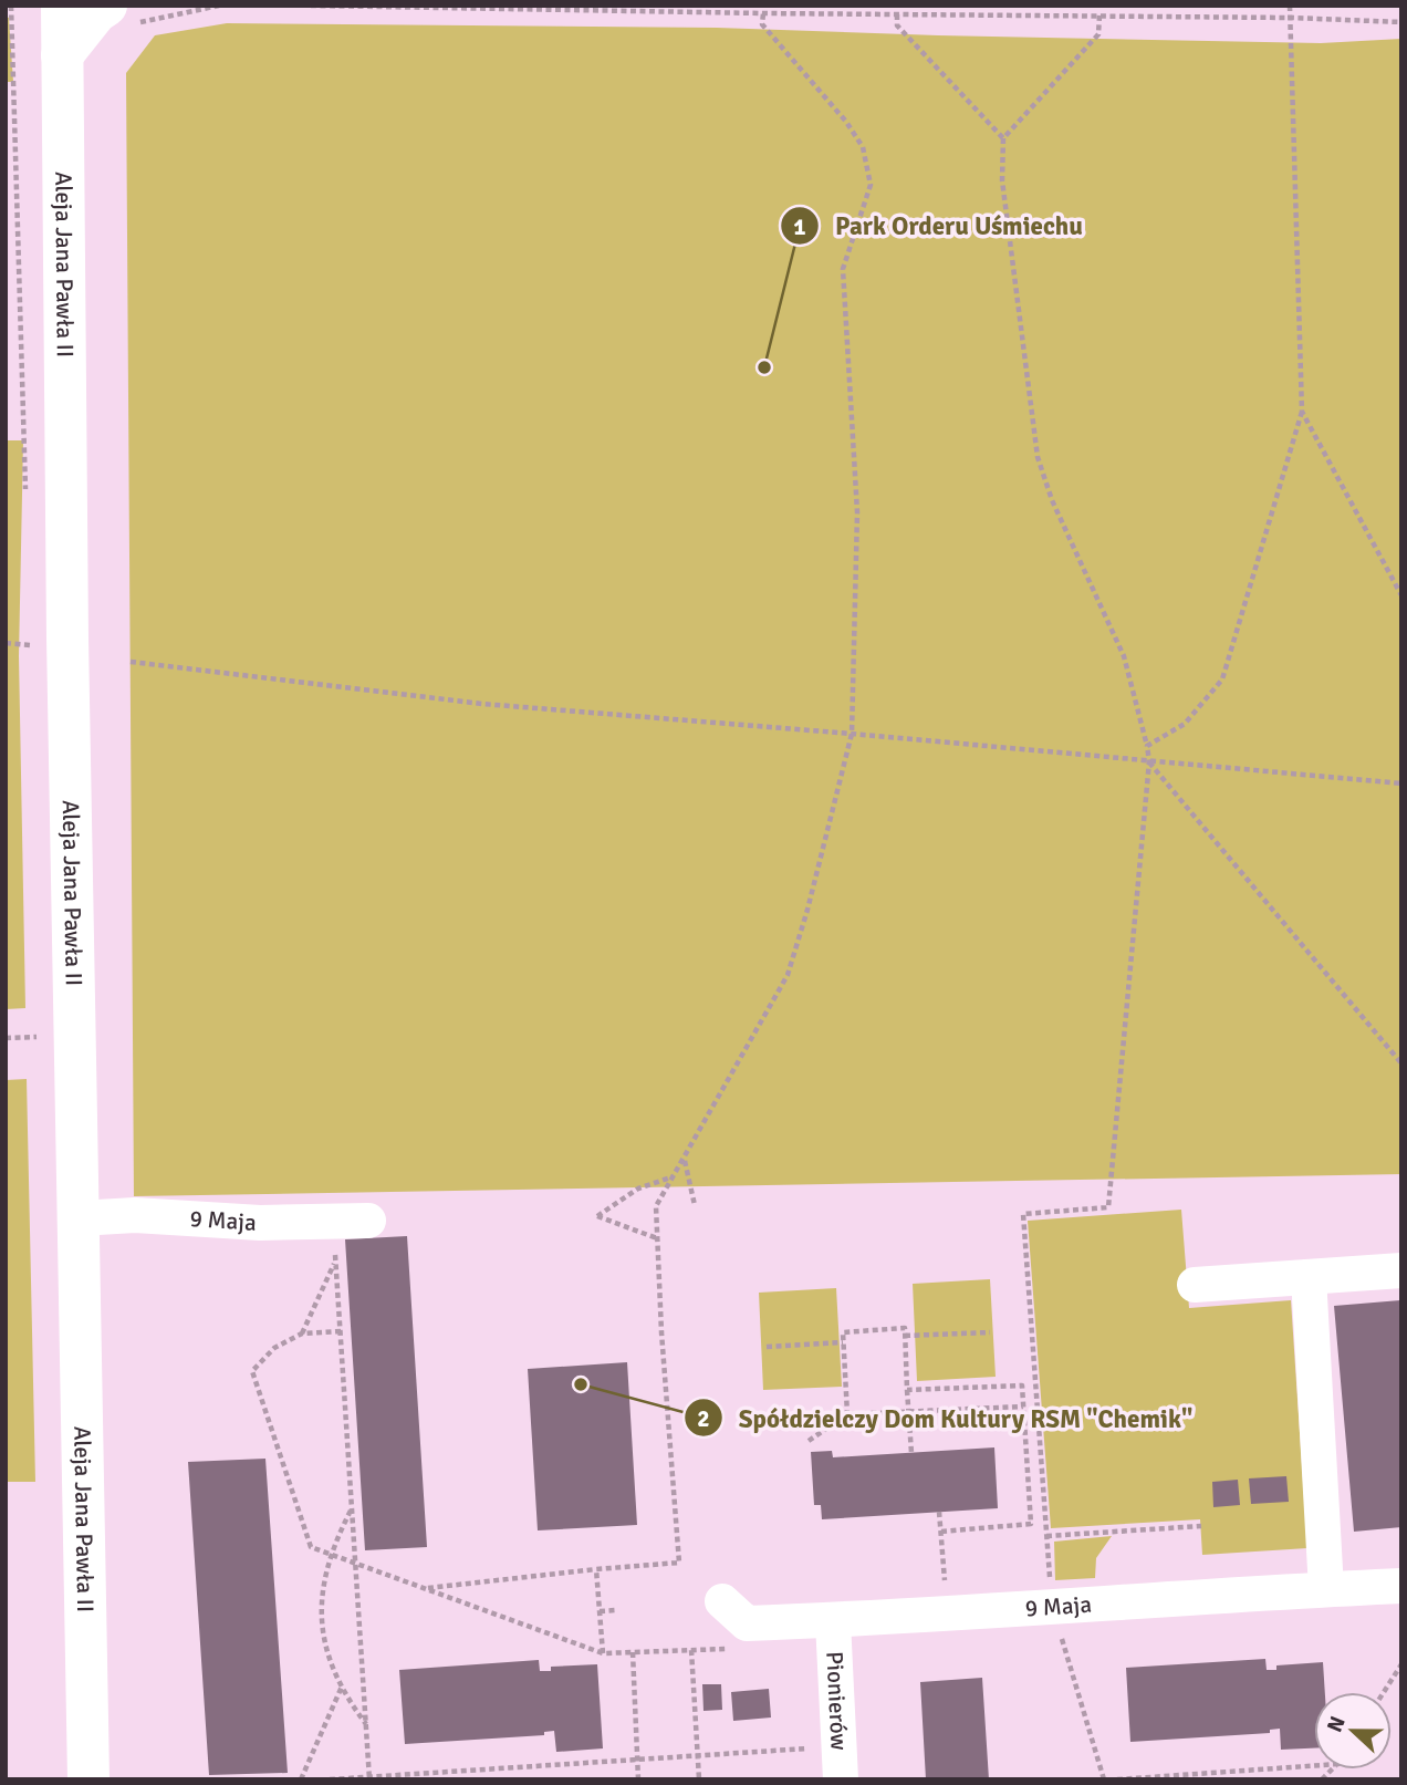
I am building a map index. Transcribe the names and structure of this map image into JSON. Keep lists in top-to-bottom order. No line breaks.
{"streets":{"main road":["Aleja Jana Pawła II"],"street":["9 Maja","Pionierów"]},"crossings":[["Aleja Jana Pawła II","9 Maja"],["9 Maja","Pionierów"]],"places":["Park Orderu Uśmiechu","Spółdzielczy Dom Kultury RSM \"Chemik\""],"north":"left"}
